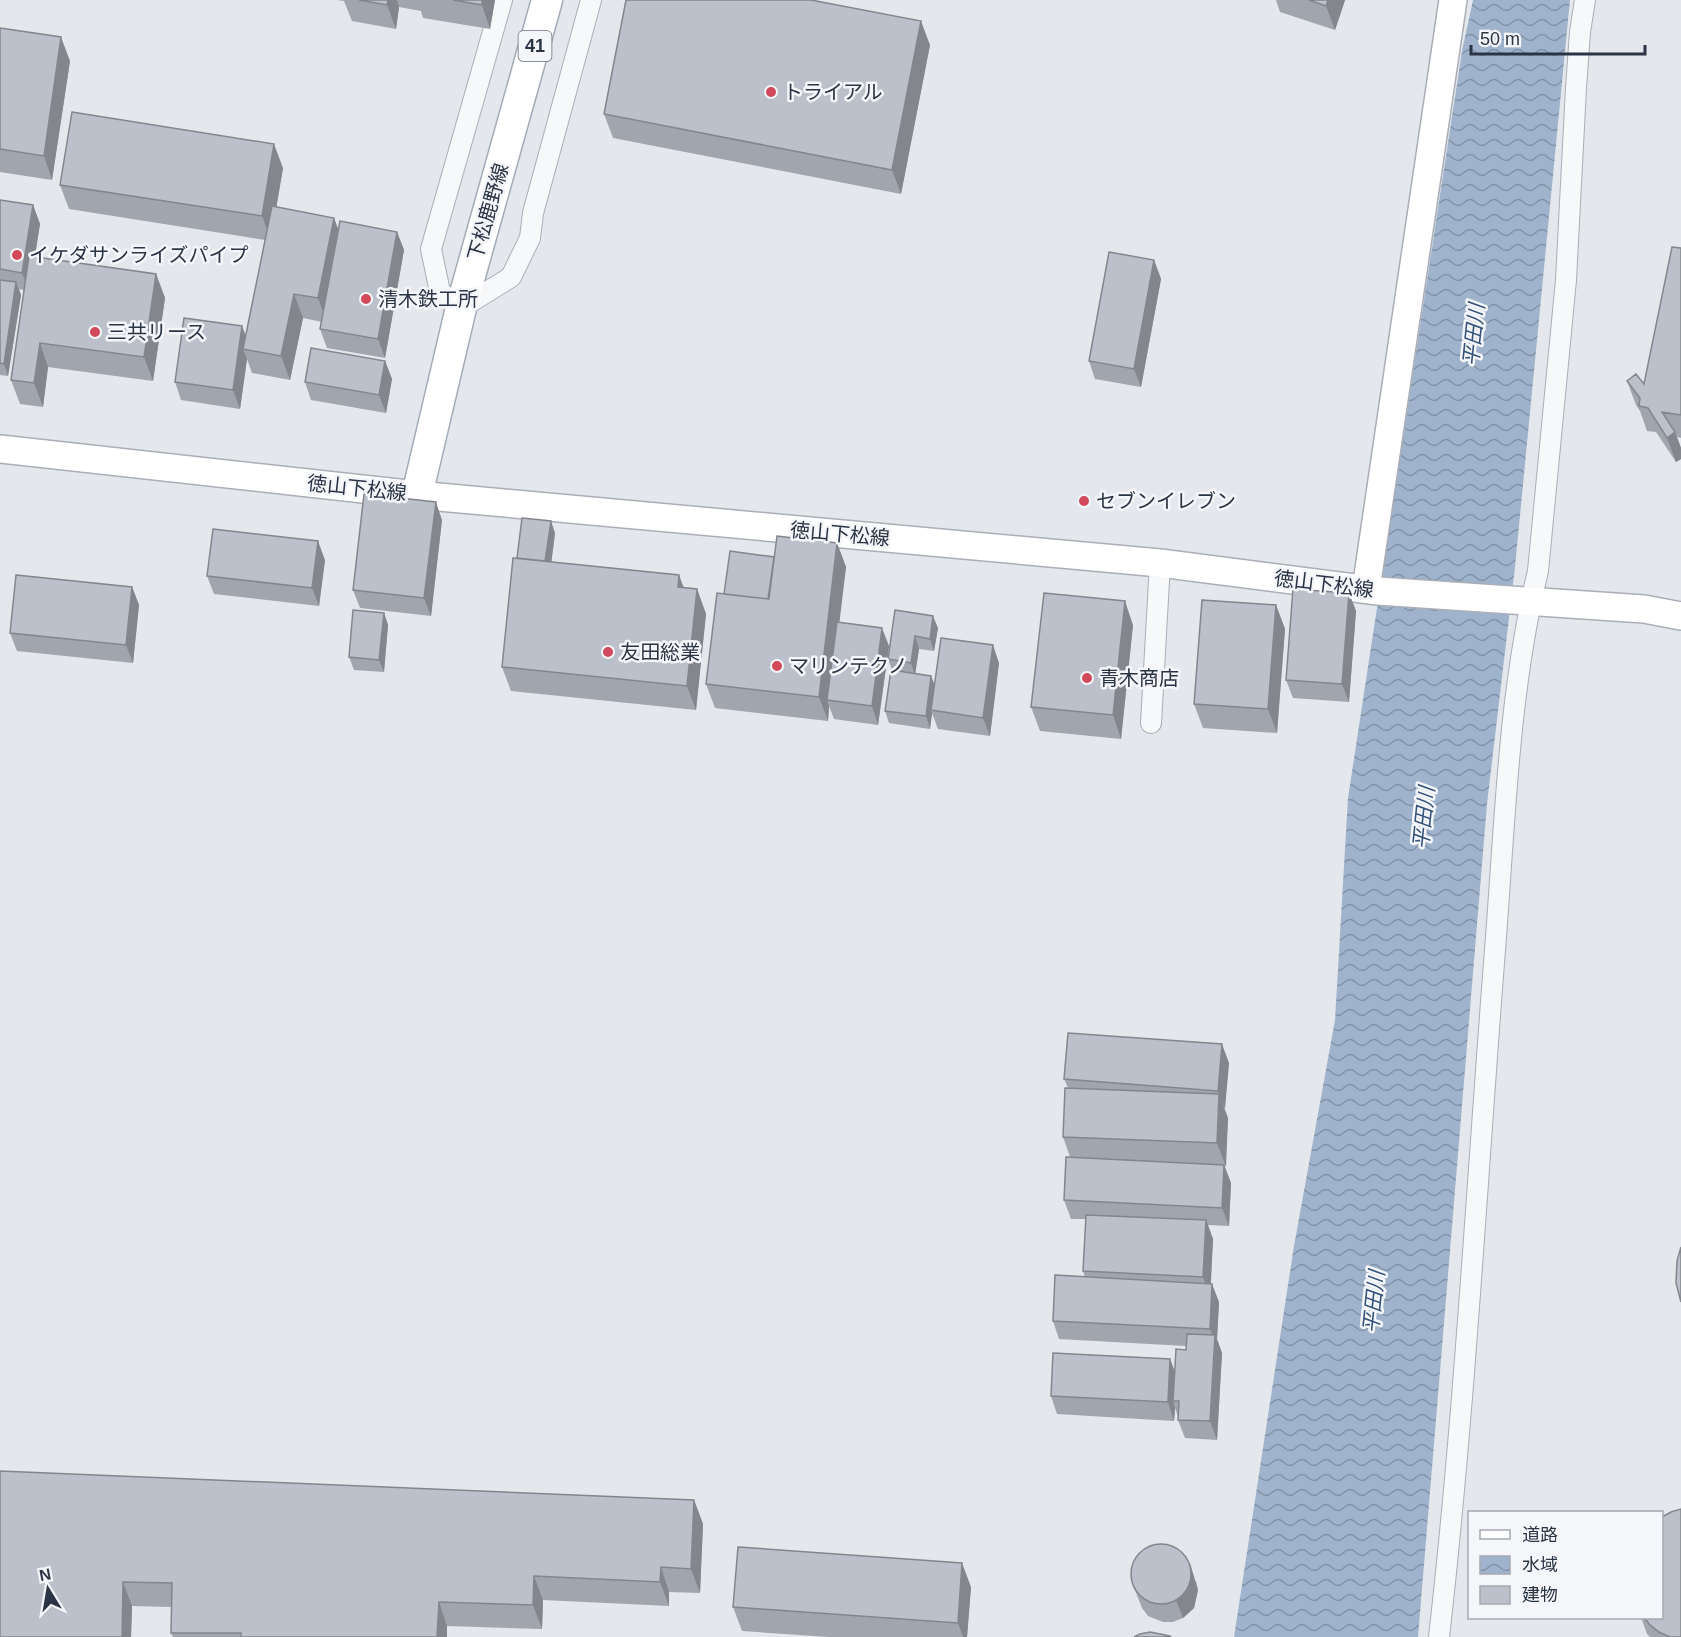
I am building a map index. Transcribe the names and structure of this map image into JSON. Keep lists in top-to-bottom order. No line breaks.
{"streets":{"main road":["41","下松鹿野線","徳山下松線"]},"crossings":[["下松鹿野線","徳山下松線"]],"water":["平田川"],"places":["トライアル","イケダサンライズパイプ","清木鉄工所","三共リース","セブンイレブン","友田総業","マリンテクノ","青木商店"],"legend":["道路","水域","建物"],"scale_bar":"50 m","north":"top"}
